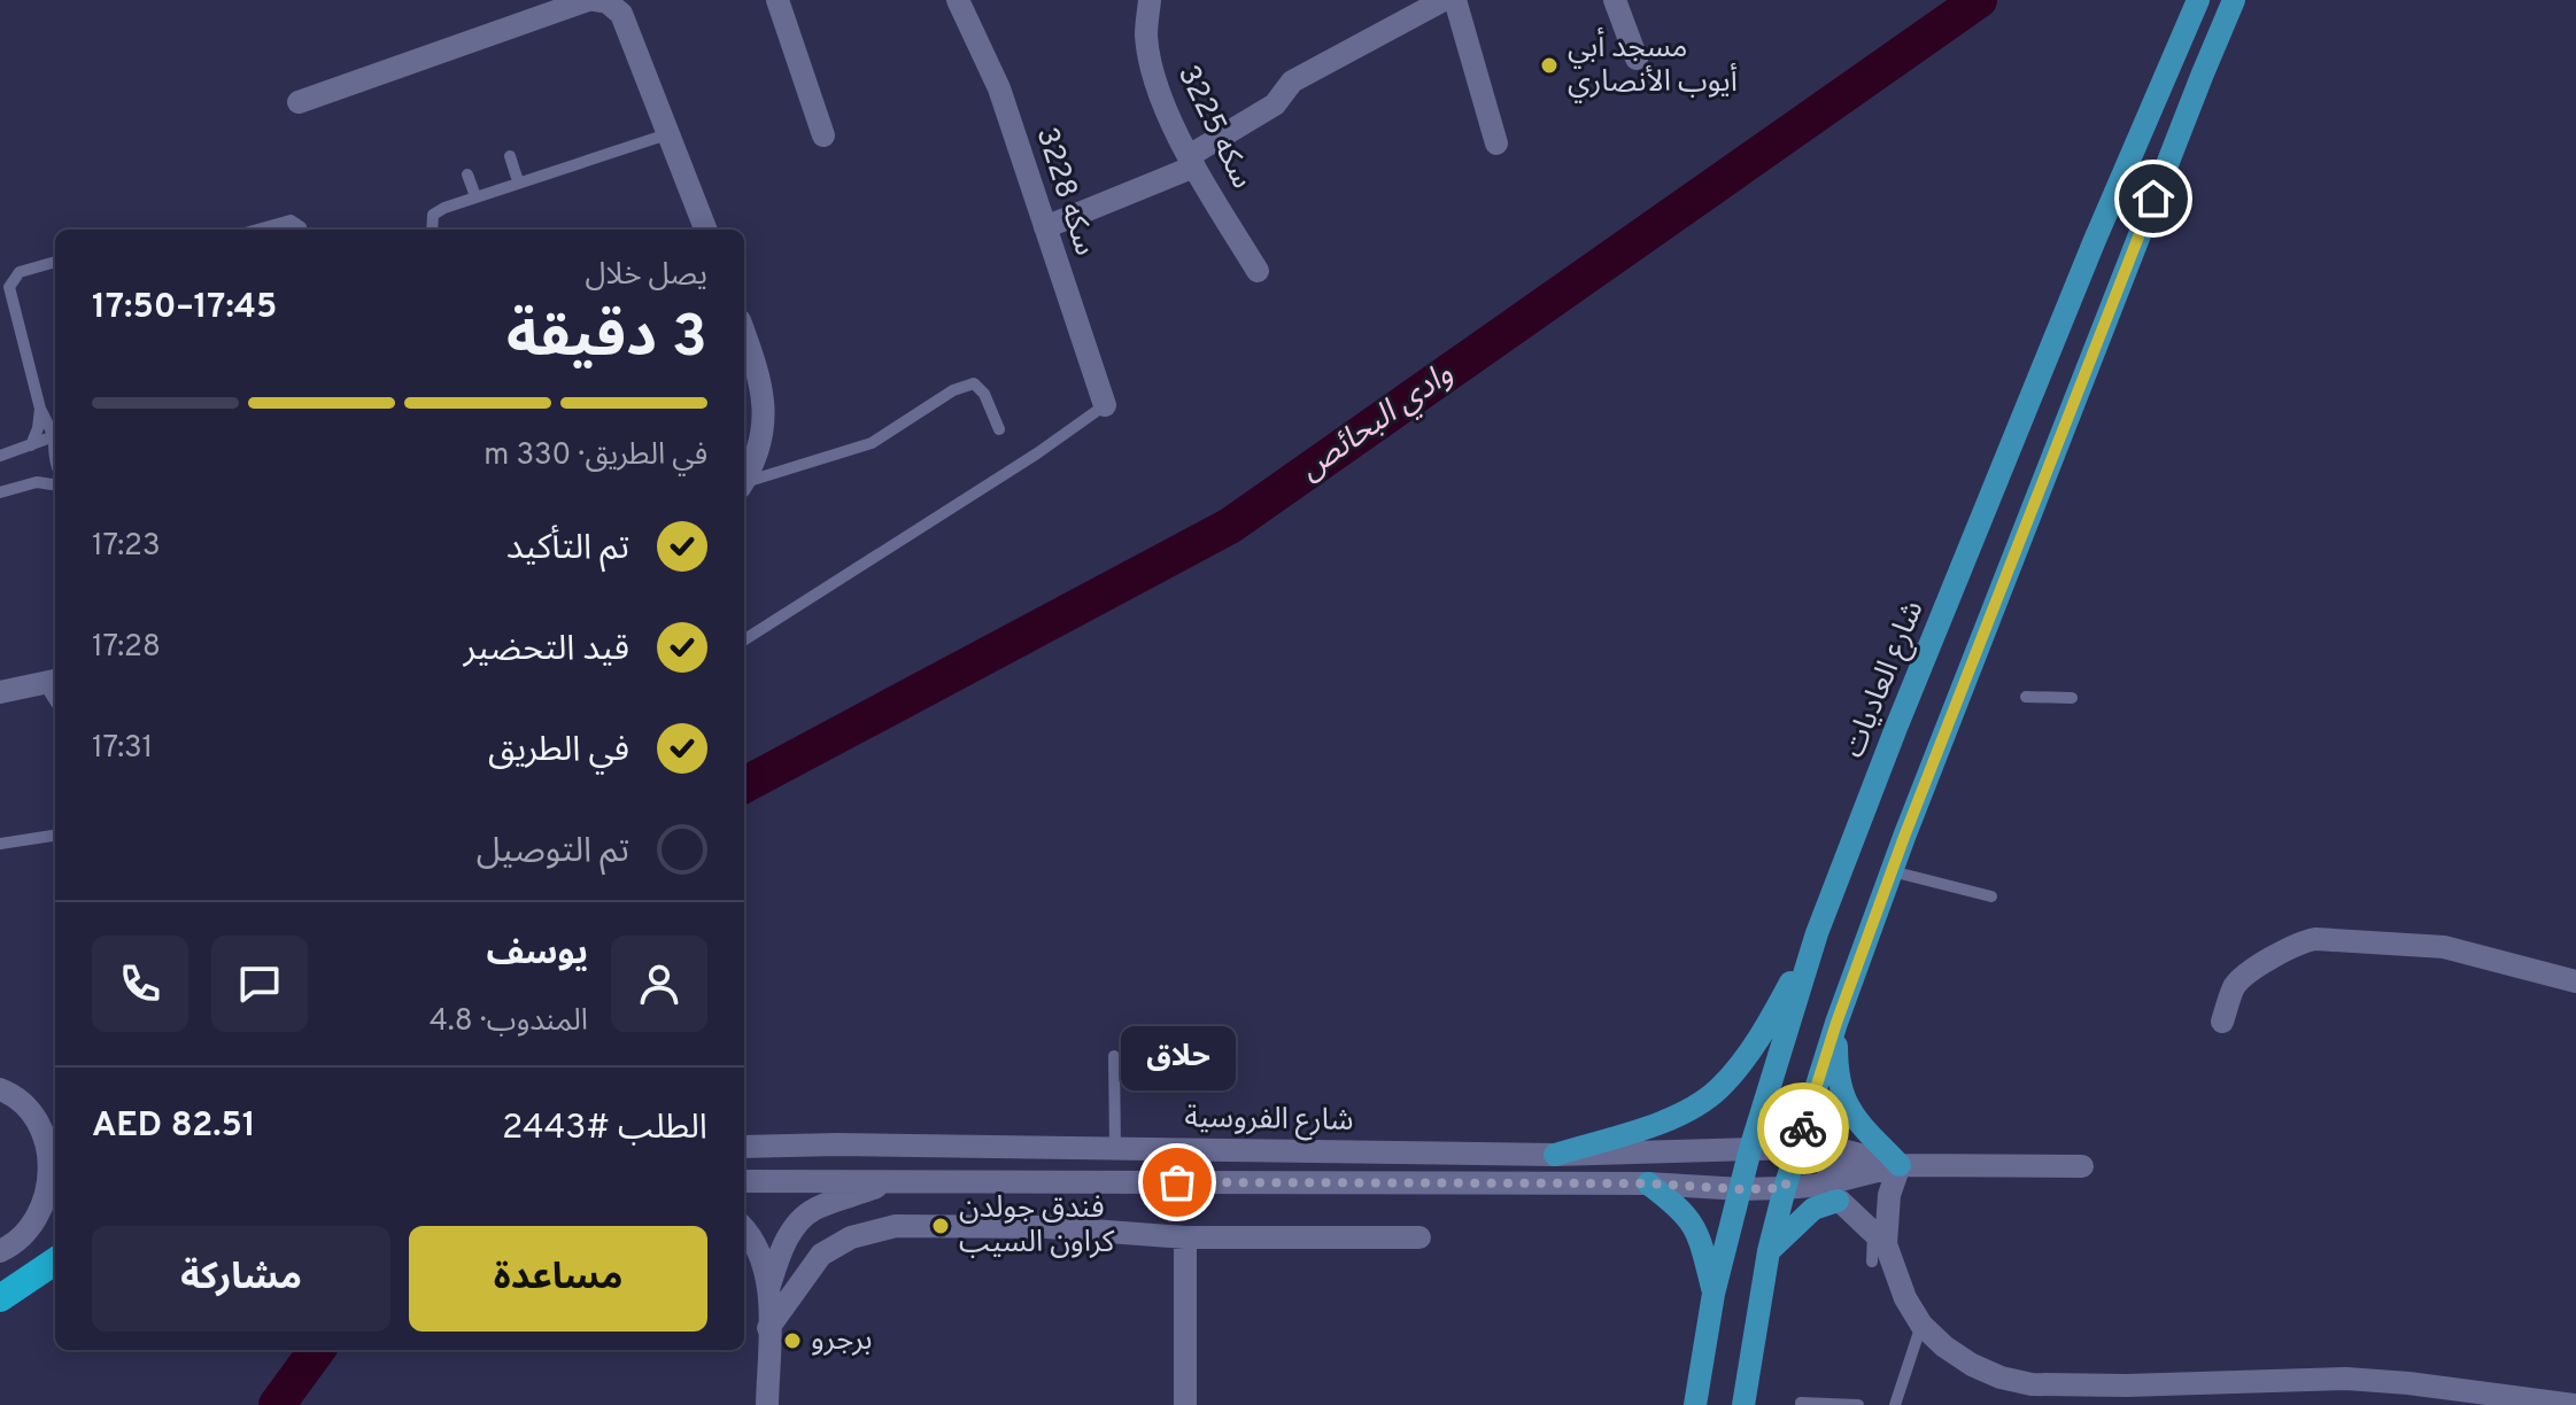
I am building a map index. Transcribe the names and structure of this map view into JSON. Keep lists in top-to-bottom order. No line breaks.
{"streets":{"main road":["شارع العاديات"],"street":["سكه 3225","سكه 3228","شارع الفروسية"]},"crossings":[["شارع العاديات","شارع الفروسية"]],"water":["وادي البحائص"],"places":["مسجد أبي أيوب الأنصاري","حلاق","فندق جولدن كراون السيب","برجرو"],"page":{"heading":["3 دقيقة","يصل خلال","17:45–17:50"],"panel":["يوسف","المندوب · 4.8","الطلب #2443","AED 82.51"],"bar":"في الطريق · 330 m","list":[["تم التأكيد","17:23"],["قيد التحضير","17:28"],["في الطريق","17:31"],"تم التوصيل"],"bubble":"حلاق","buttons":["مساعدة","مشاركة"]}}
